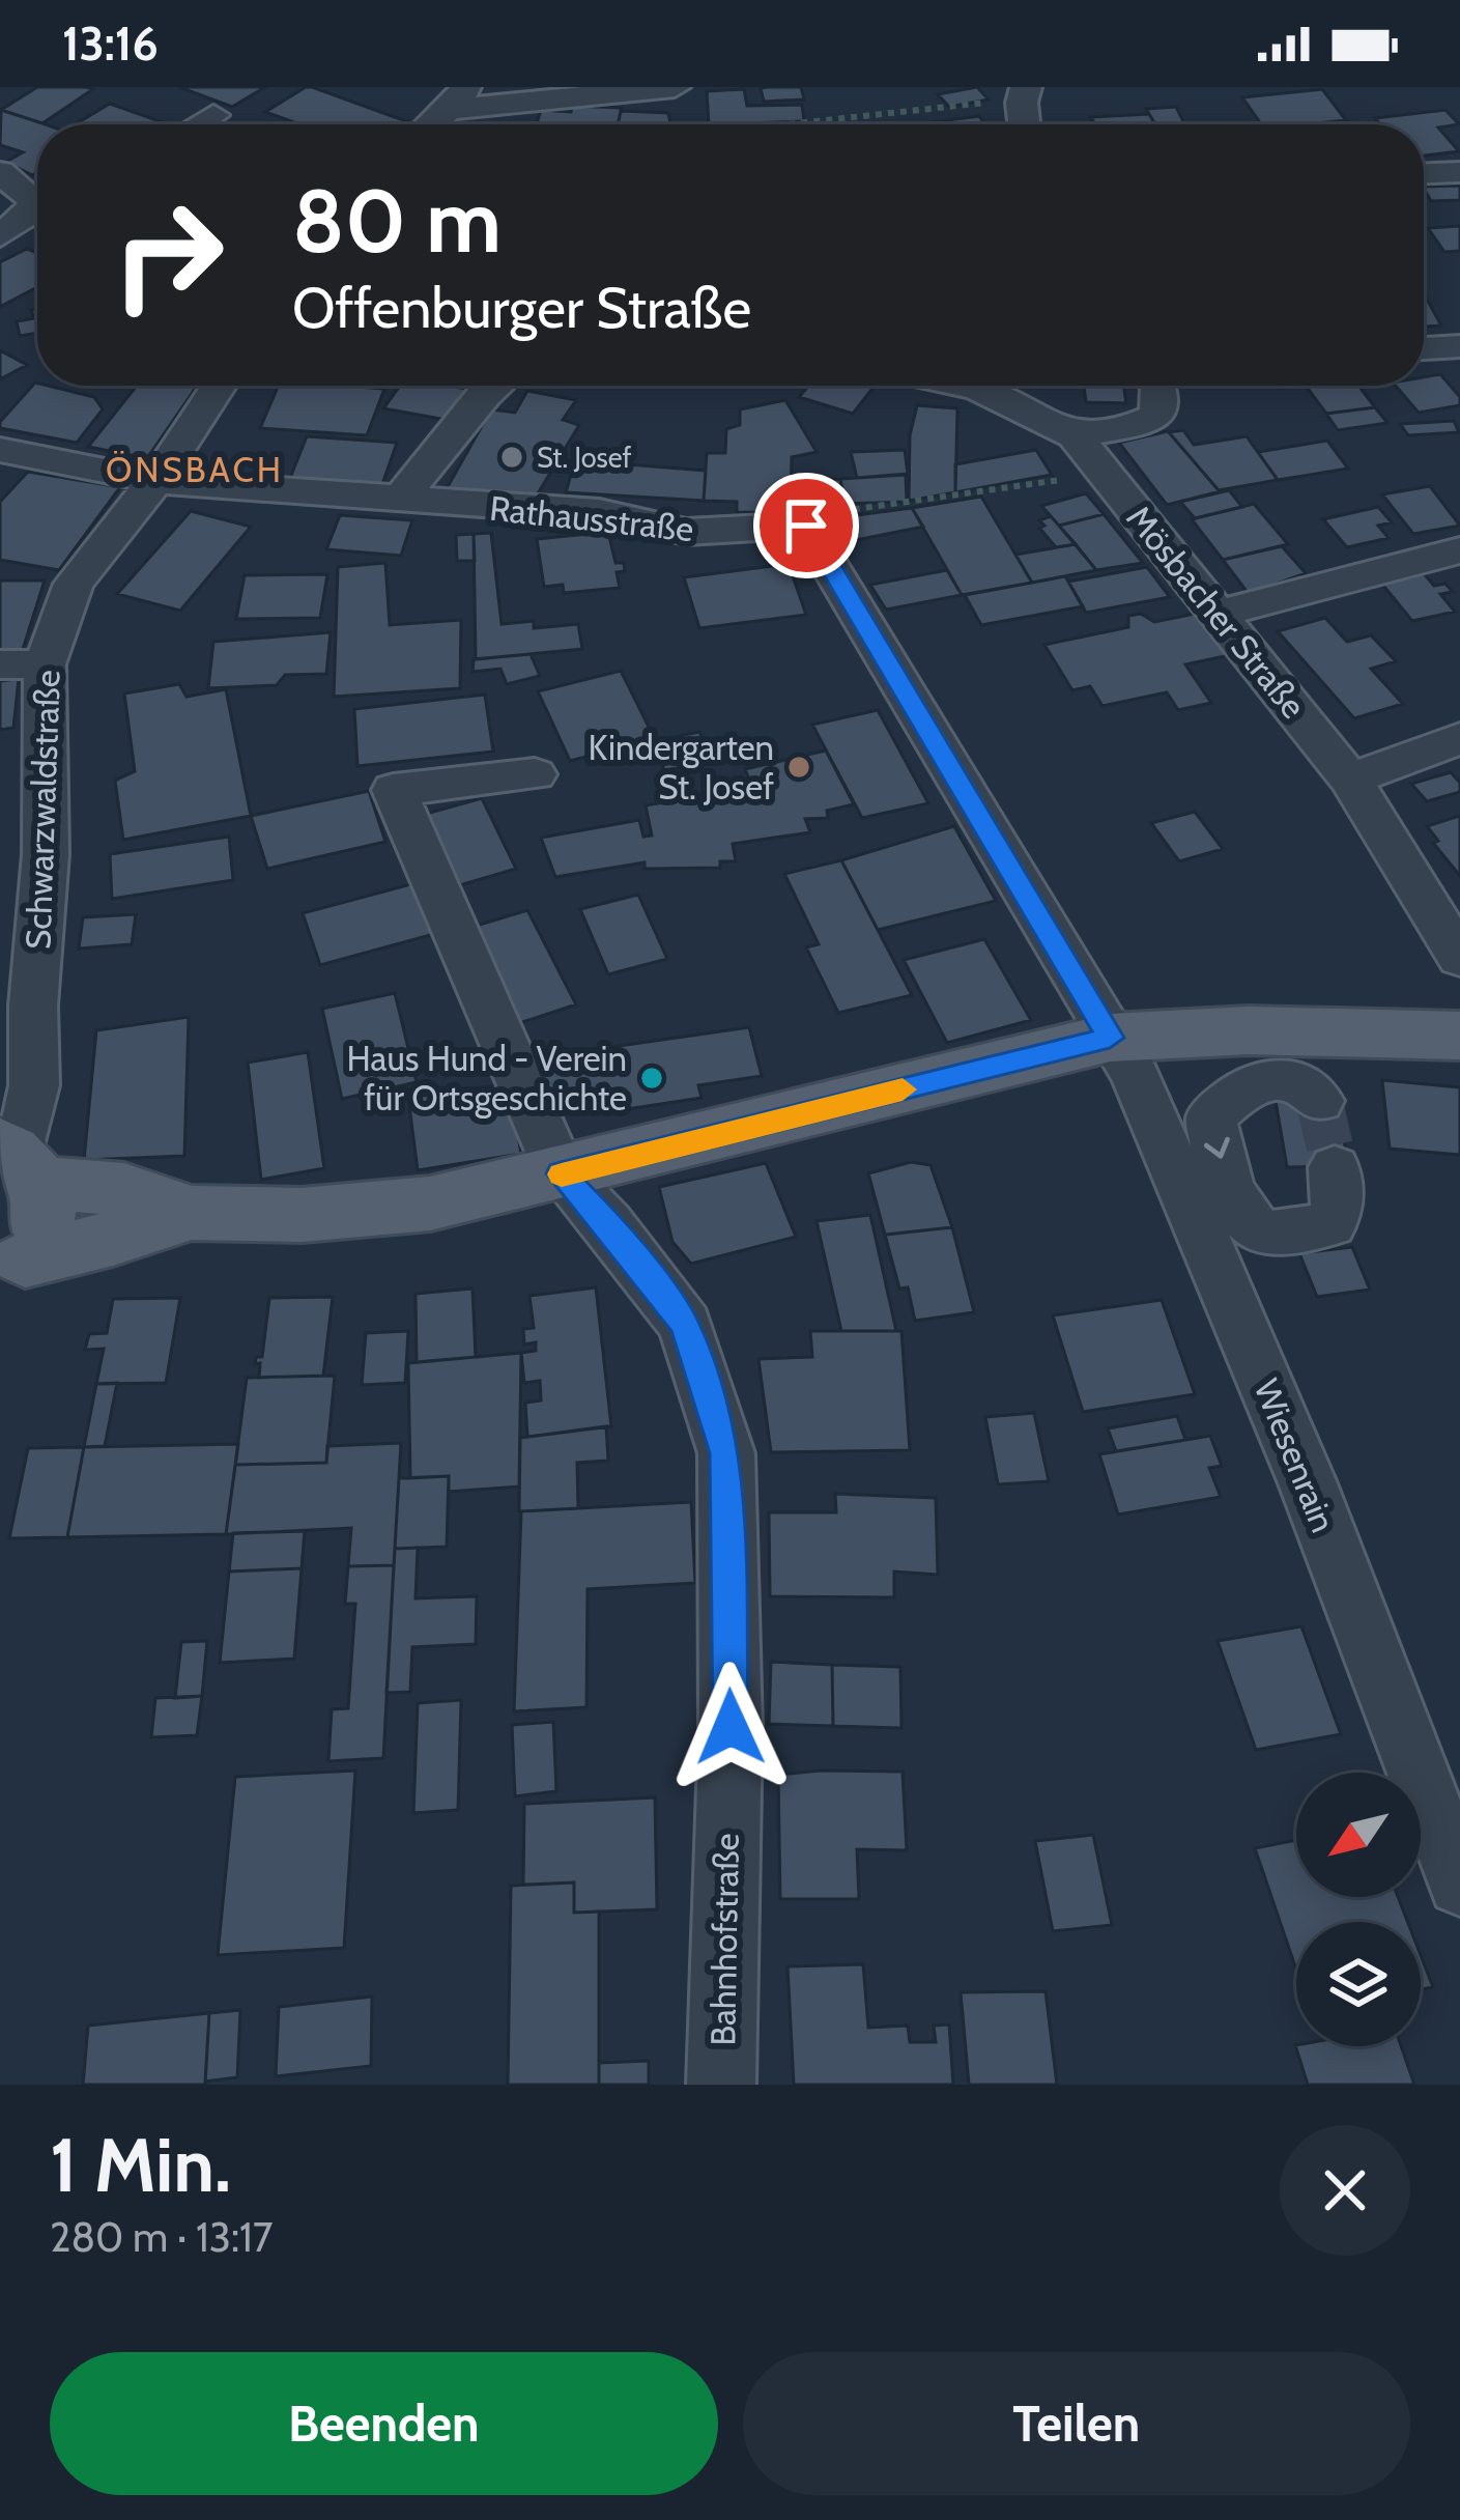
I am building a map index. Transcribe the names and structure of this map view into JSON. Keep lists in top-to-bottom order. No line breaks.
{"streets":{"street":["Rathausstraße","Mösbacher Straße","Schwarzwaldstraße","Wiesenrain","Bahnhofstraße"]},"crossings":[["Rathausstraße","Schwarzwaldstraße"]],"districts":["ÖNSBACH"],"places":["St. Josef","Kindergarten St. Josef","Haus Hund - Verein für Ortsgeschichte"],"north":"bottom left","page":{"status":"13:16","turn":["80 m","Offenburger Straße"],"heading":["1 Min.","280 m · 13:17"],"buttons":["Beenden","Teilen"]}}
